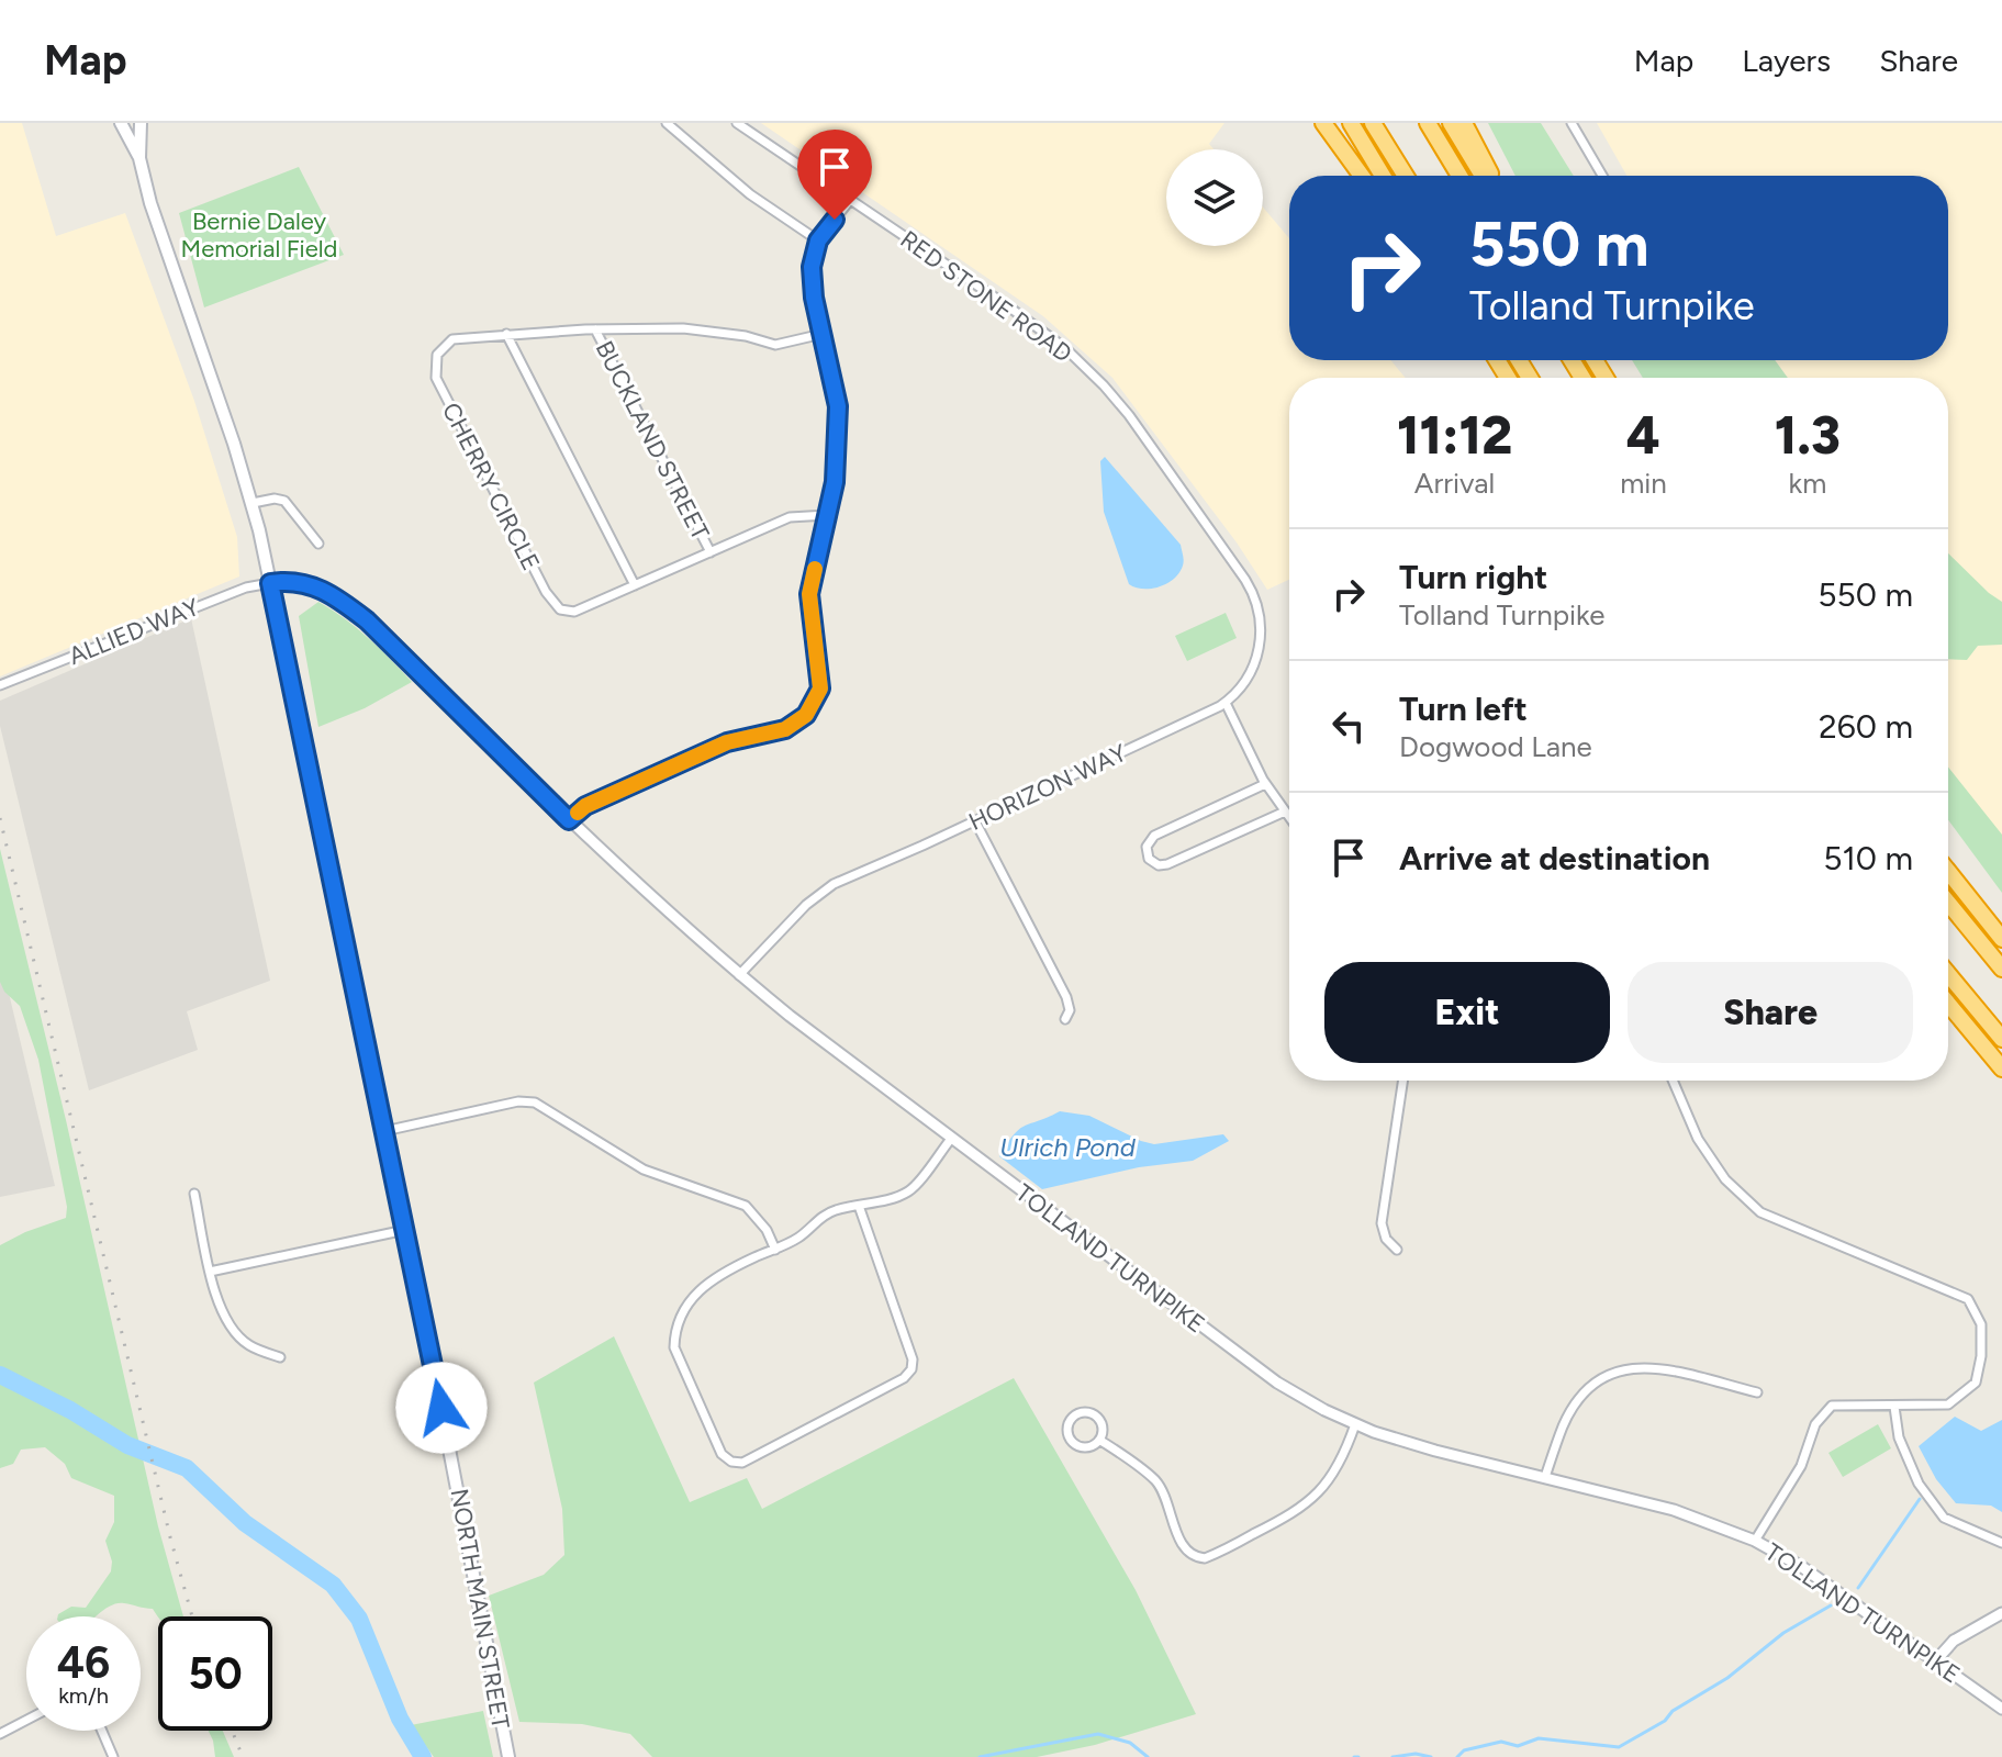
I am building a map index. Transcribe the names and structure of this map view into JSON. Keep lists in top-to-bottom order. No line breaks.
{"streets":{"main road":["NORTH MAIN STREET"],"street":["RED STONE ROAD","BUCKLAND STREET","CHERRY CIRCLE","ALLIED WAY","HORIZON WAY","TOLLAND TURNPIKE"]},"crossings":[["RED STONE ROAD","HORIZON WAY"],["BUCKLAND STREET","CHERRY CIRCLE"],["ALLIED WAY","TOLLAND TURNPIKE"],["ALLIED WAY","NORTH MAIN STREET"],["HORIZON WAY","TOLLAND TURNPIKE"],["TOLLAND TURNPIKE","NORTH MAIN STREET"]],"water":["Ulrich Pond"],"parks":["Bernie Daley Memorial Field"],"page":{"header":"Map","nav":["Map","Layers","Share"],"turn":["550 m","Tolland Turnpike"],"eta":["11:12","Arrival","4","min","1.3","km"],"list":[{"name":"Turn right","note":"Tolland Turnpike","value":"550 m"},{"name":"Turn left","note":"Dogwood Lane","value":"260 m"},{"name":"Arrive at destination","value":"510 m"}],"buttons":["Exit","Share"],"speed":"46 km/h","limit":"50"}}
